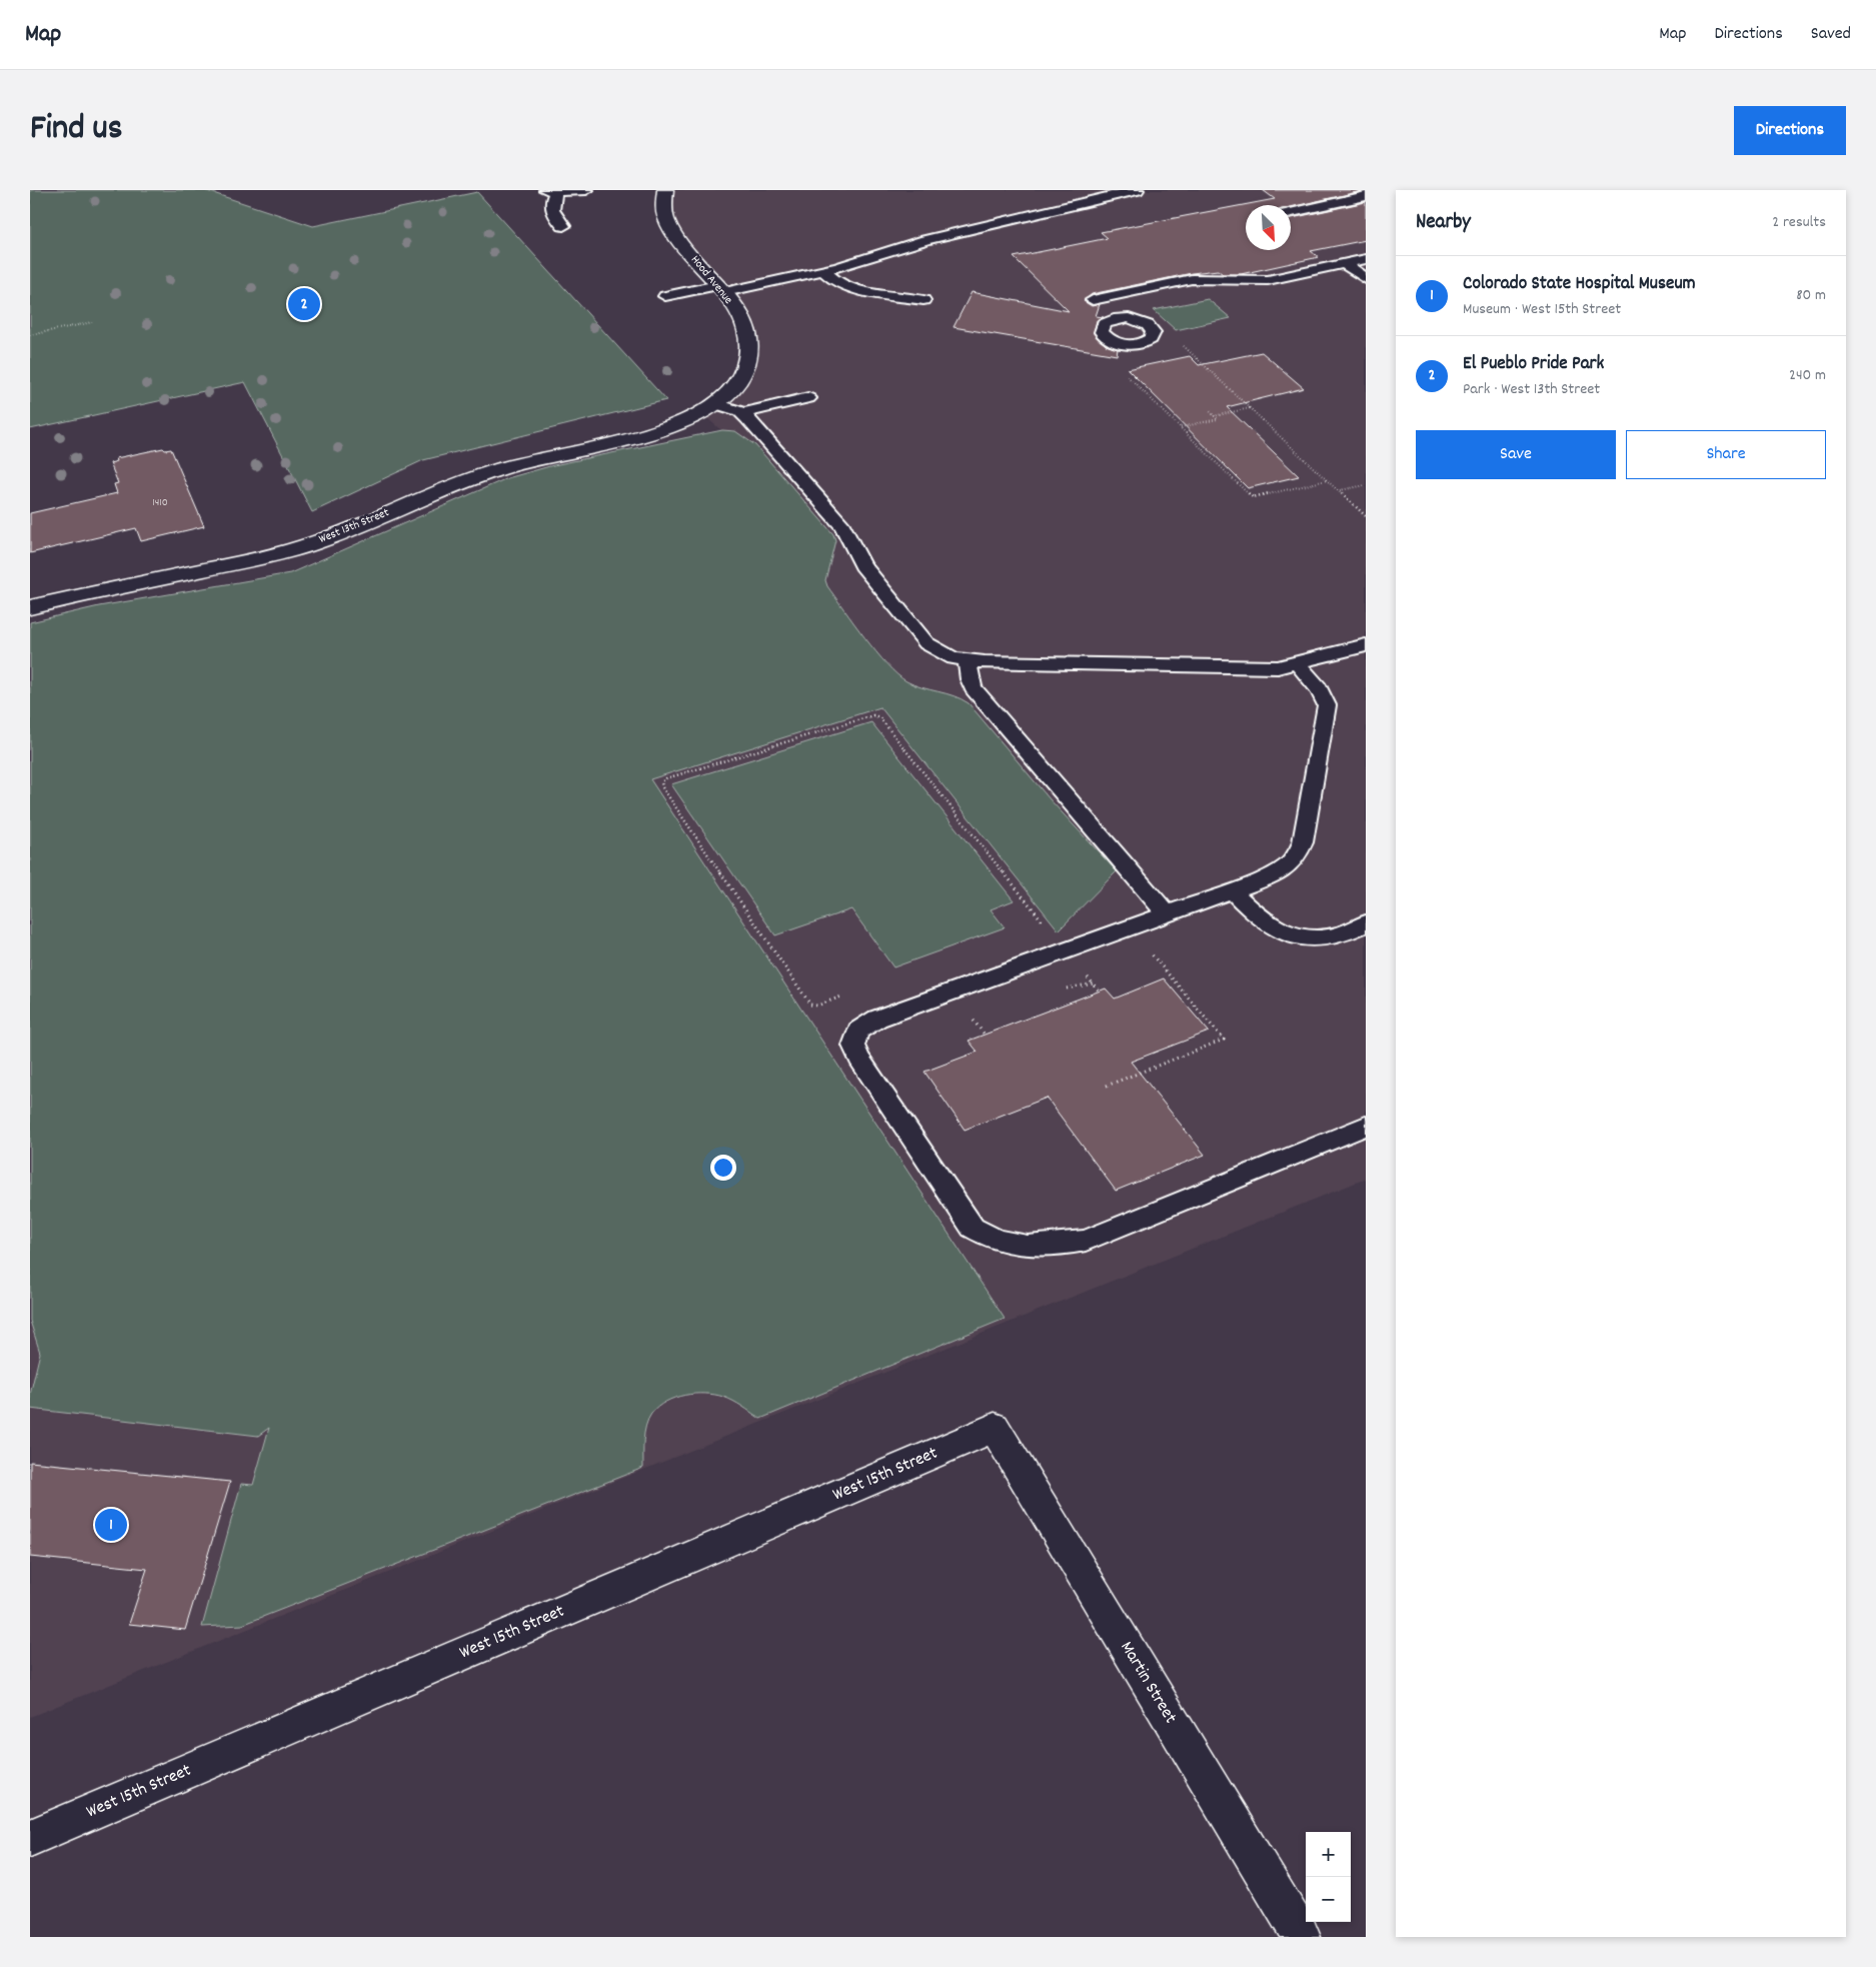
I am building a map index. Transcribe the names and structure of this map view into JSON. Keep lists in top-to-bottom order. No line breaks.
{"streets":{"street":["Hood Avenue","West 13th Street","West 15th Street","Martin Street"]},"crossings":[["Hood Avenue","West 13th Street"],["West 15th Street","Martin Street"]],"house_numbers":["1410"],"north":"bottom right","page":{"header":"Map","nav":["Map","Directions","Saved"],"title":"Find us","buttons":["Directions",["Save","Share"]],"heading":["Nearby","2 results"],"list":[{"mark":"1","name":"Colorado State Hospital Museum","note":"Museum · West 15th Street","value":"80 m"},{"mark":"2","name":"El Pueblo Pride Park","note":"Park · West 13th Street","value":"240 m"}],"pins":["2","1"],"map_buttons":["+","−"]}}
